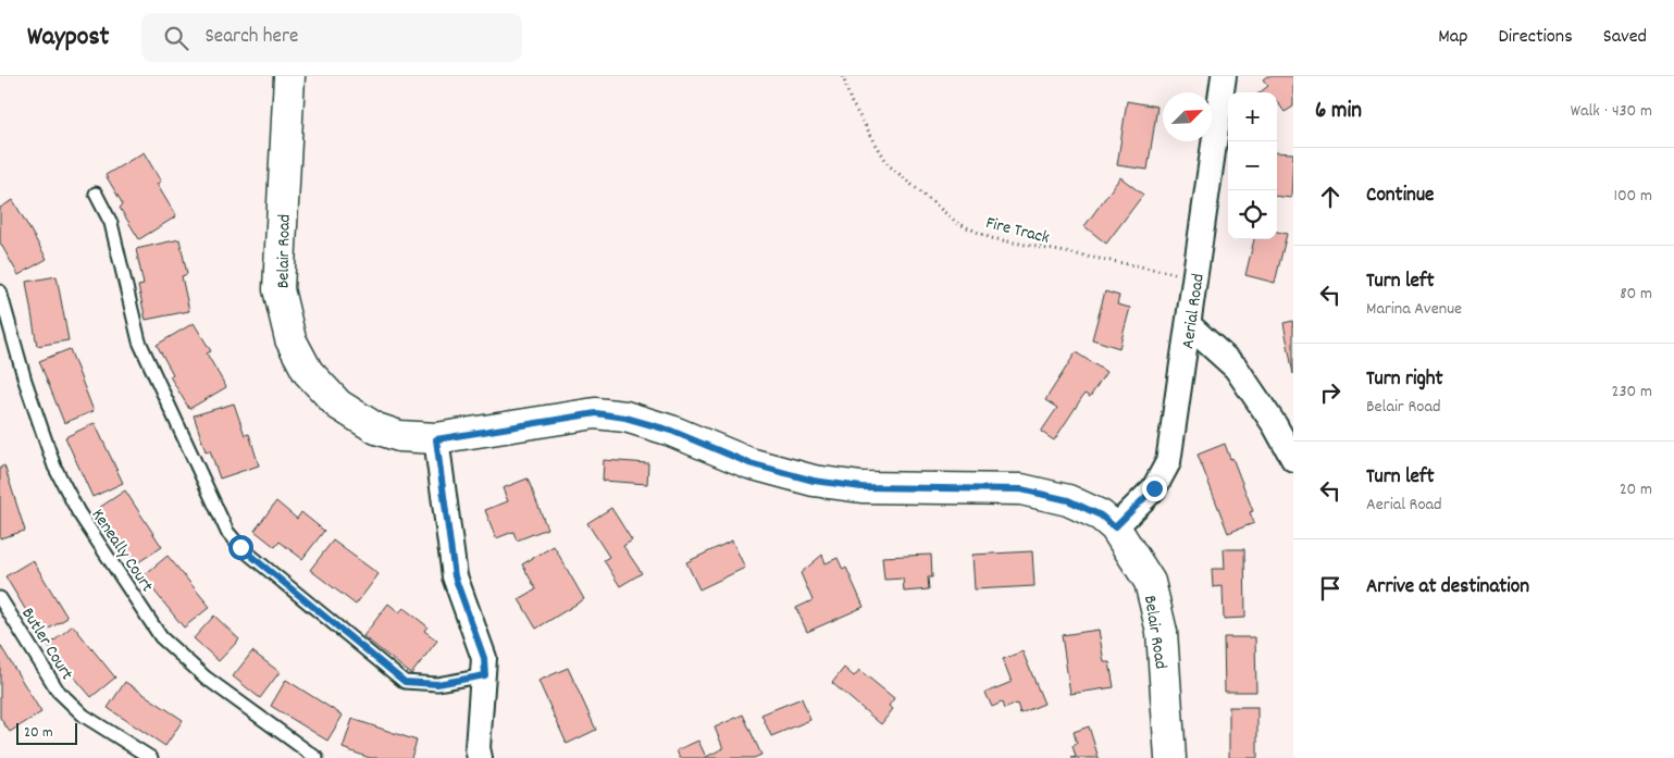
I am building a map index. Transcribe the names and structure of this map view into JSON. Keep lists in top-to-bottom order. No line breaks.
{"streets":{"main road":["Belair Road"],"street":["Aerial Road"],"lane":["Keneally Court","Butler Court"],"path":["Fire Track"]},"crossings":[["Fire Track","Aerial Road"],["Belair Road","Aerial Road"]],"scale_bar":"20 m","north":"top right","page":{"header":"Waypost","search":"Search here","nav":["Map","Directions","Saved"],"heading":["6 min","Walk · 430 m"],"map_buttons":["+","−"],"list":[["Continue","100 m"],["Turn left","Marina Avenue","80 m"],["Turn right","Belair Road","230 m"],["Turn left","Aerial Road","20 m"],"Arrive at destination"],"scale":"20 m"}}
